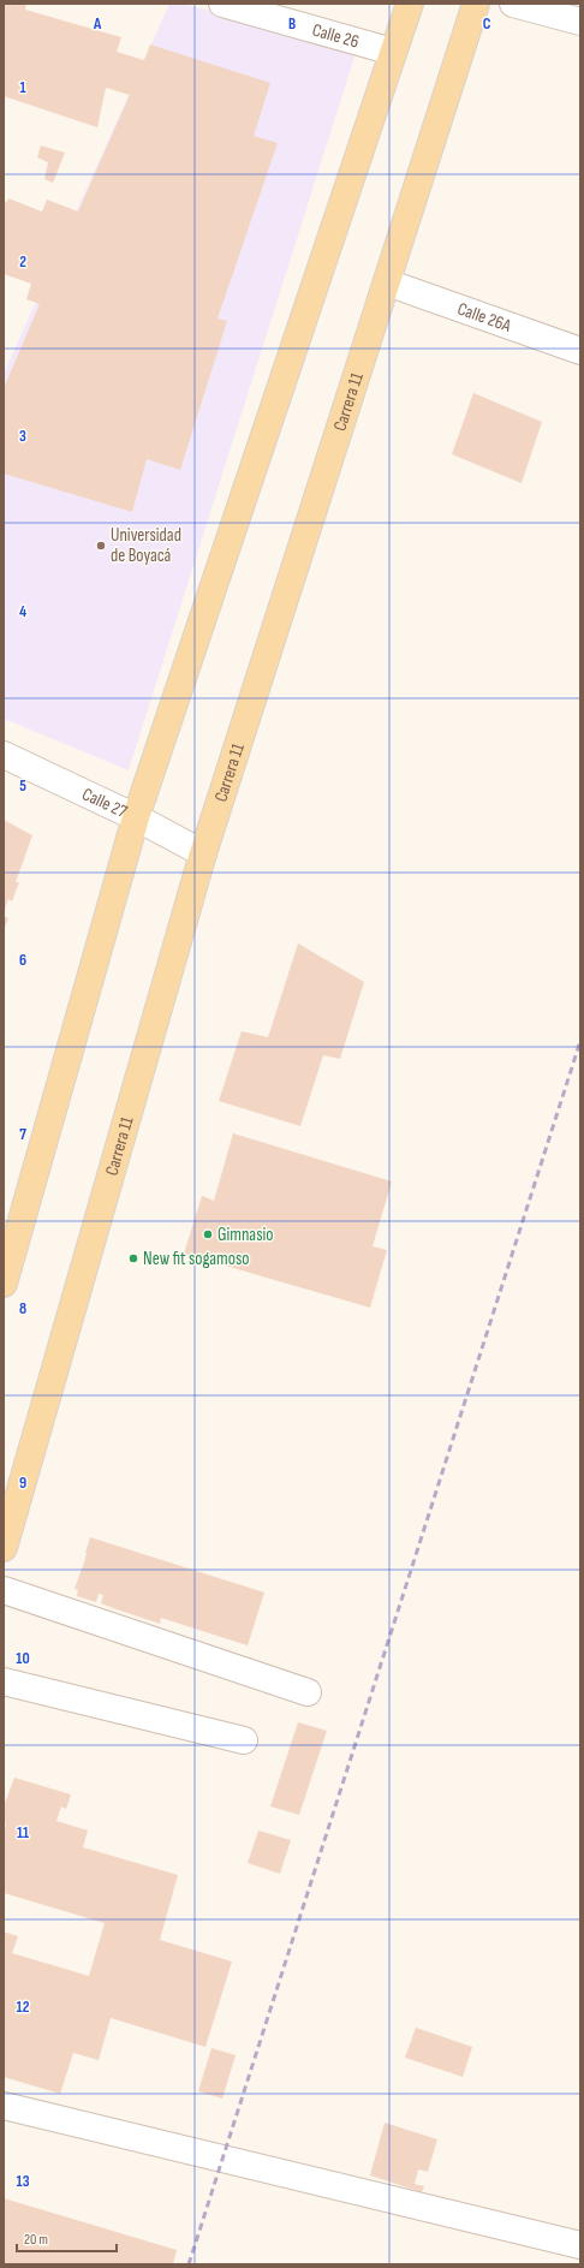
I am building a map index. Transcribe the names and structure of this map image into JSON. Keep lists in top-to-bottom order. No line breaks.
{"streets":{"main road":["Carrera 11"],"street":["Calle 26","Calle 26A","Calle 27"]},"crossings":[["Calle 26A","Carrera 11"],["Carrera 11","Calle 27"]],"places":["Universidad de Boyacá","Gimnasio","New fit sogamoso"],"scale_bar":"20 m","grid":{"columns":["A","B","C"],"rows":["1","2","3","4","5","6","7","8","9","10","11","12","13"]}}
